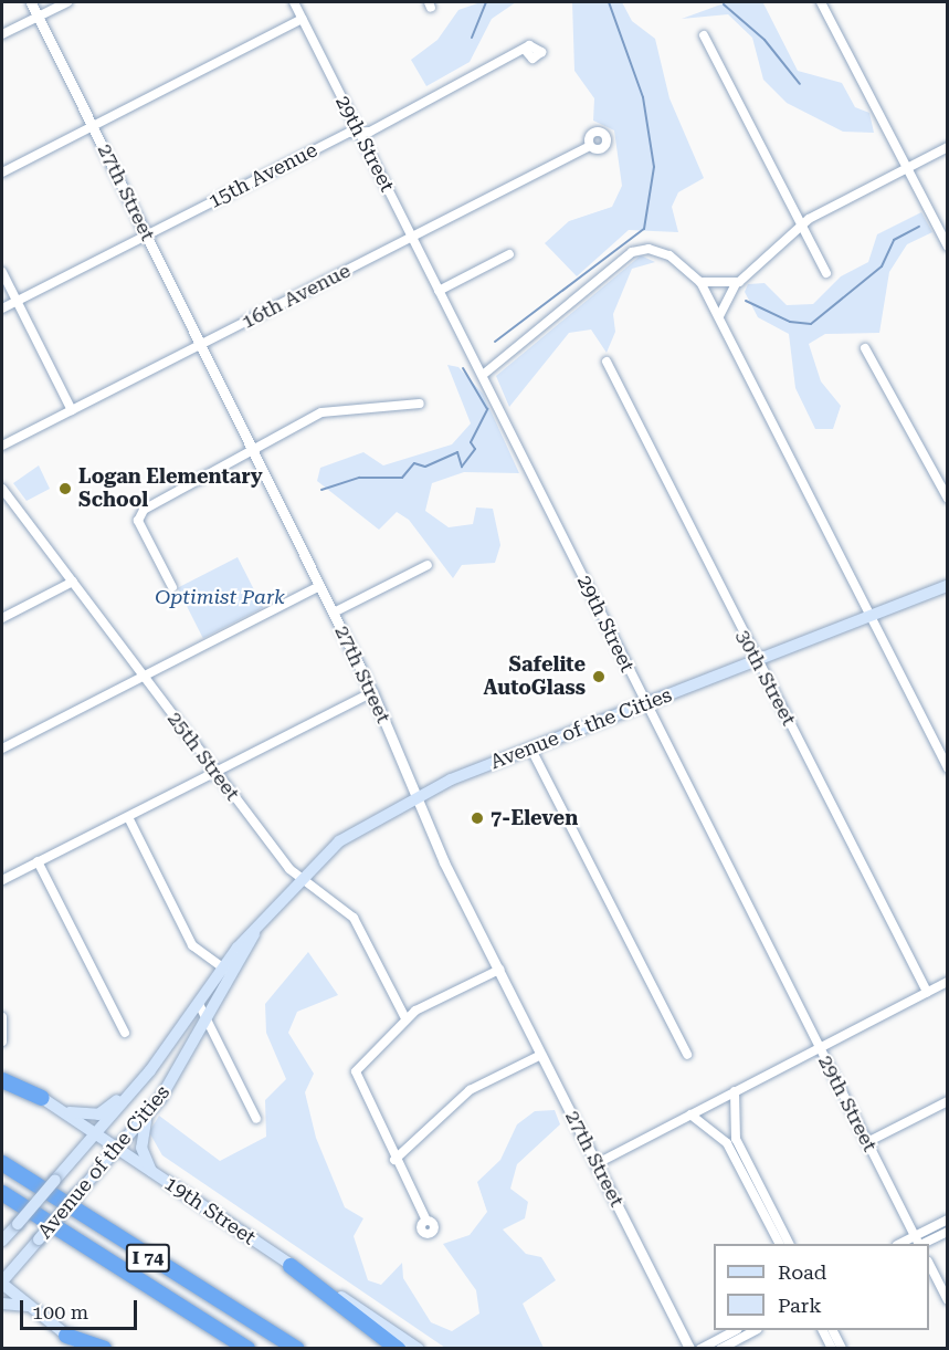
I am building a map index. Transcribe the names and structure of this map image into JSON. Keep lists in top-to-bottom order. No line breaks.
{"streets":{"highway":["I 74"],"main road":["Avenue of the Cities","19th Street"],"street":["29th Street","15th Avenue","27th Street","16th Avenue","30th Street","25th Street"]},"crossings":[["29th Street","15th Avenue"],["29th Street","16th Avenue"],["29th Street","Avenue of the Cities"],["15th Avenue","27th Street"],["27th Street","16th Avenue"],["27th Street","Avenue of the Cities"],["30th Street","Avenue of the Cities"],["Avenue of the Cities","25th Street"],["Avenue of the Cities","19th Street"]],"parks":["Optimist Park"],"places":["Logan Elementary School","Safelite AutoGlass","7-Eleven"],"legend":["Road","Park"],"scale_bar":"100 m"}
